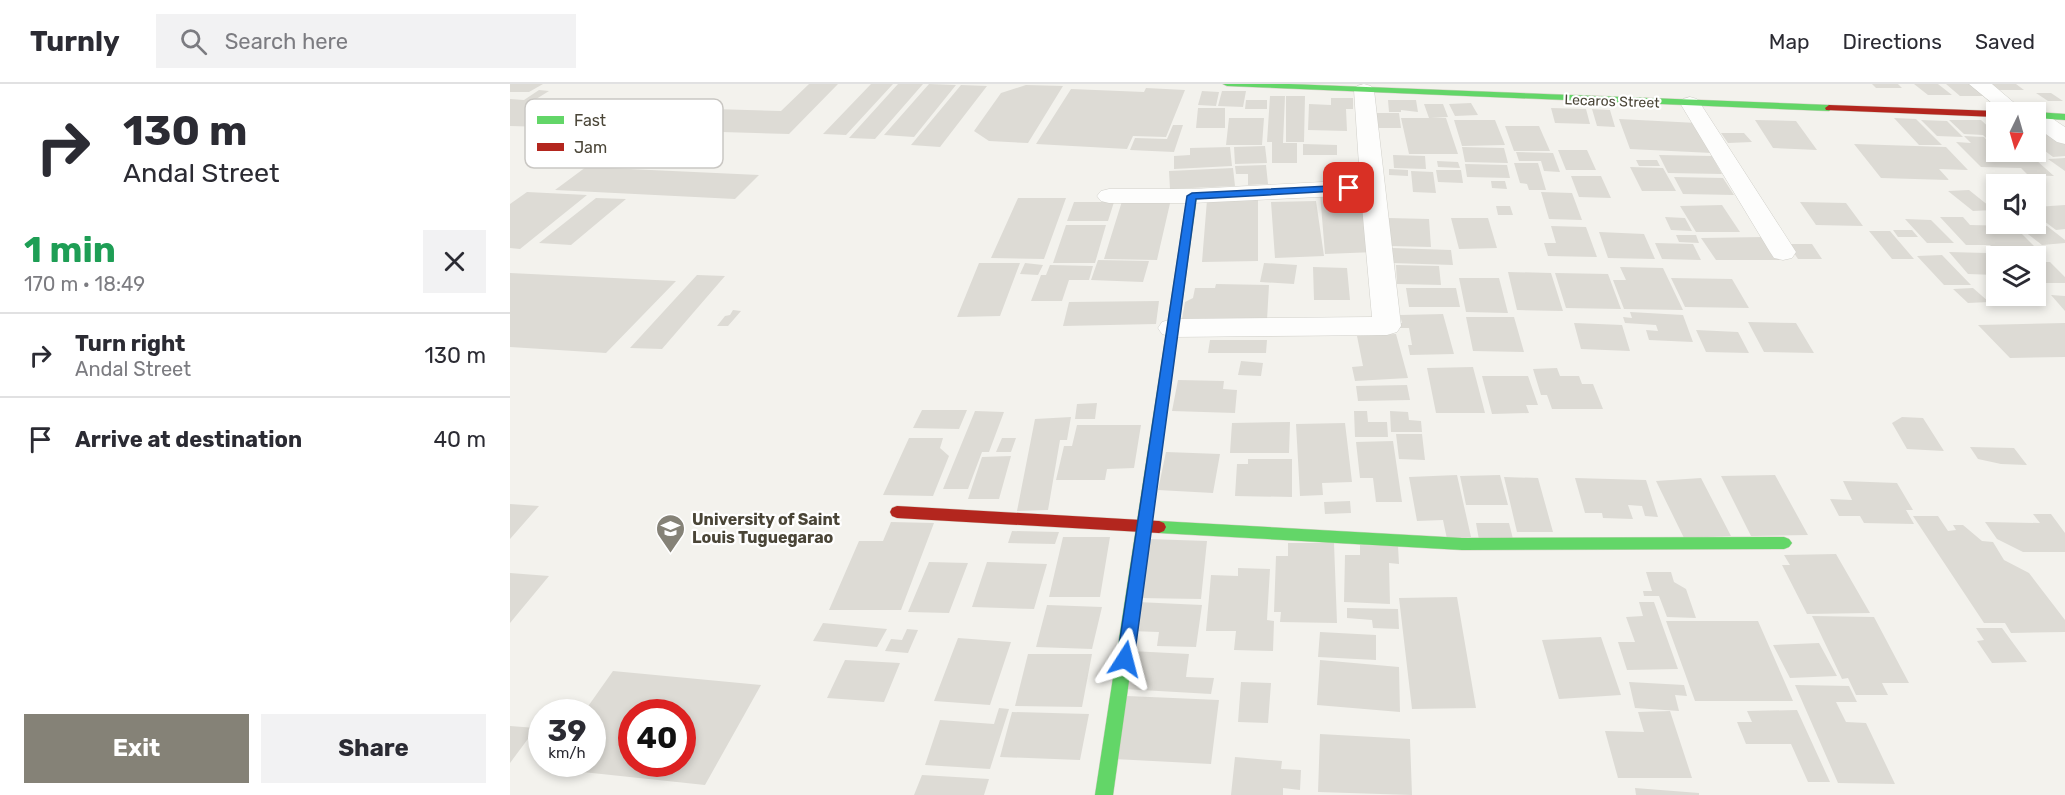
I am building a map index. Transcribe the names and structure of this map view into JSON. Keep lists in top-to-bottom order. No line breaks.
{"streets":{"street":["Lecaros Street"]},"places":{"school or university":["University of Saint Louis Tuguegarao"]},"legend":["Fast","Jam"],"north":"bottom","page":{"header":"Turnly","search":"Search here","nav":["Map","Directions","Saved"],"turn":["130 m","Andal Street"],"heading":["1 min","170 m · 18:49"],"list":[{"name":"Turn right","note":"Andal Street","value":"130 m"},{"name":"Arrive at destination","value":"40 m"}],"speed":"39 km/h","limit":"40","buttons":["Exit","Share"]}}
